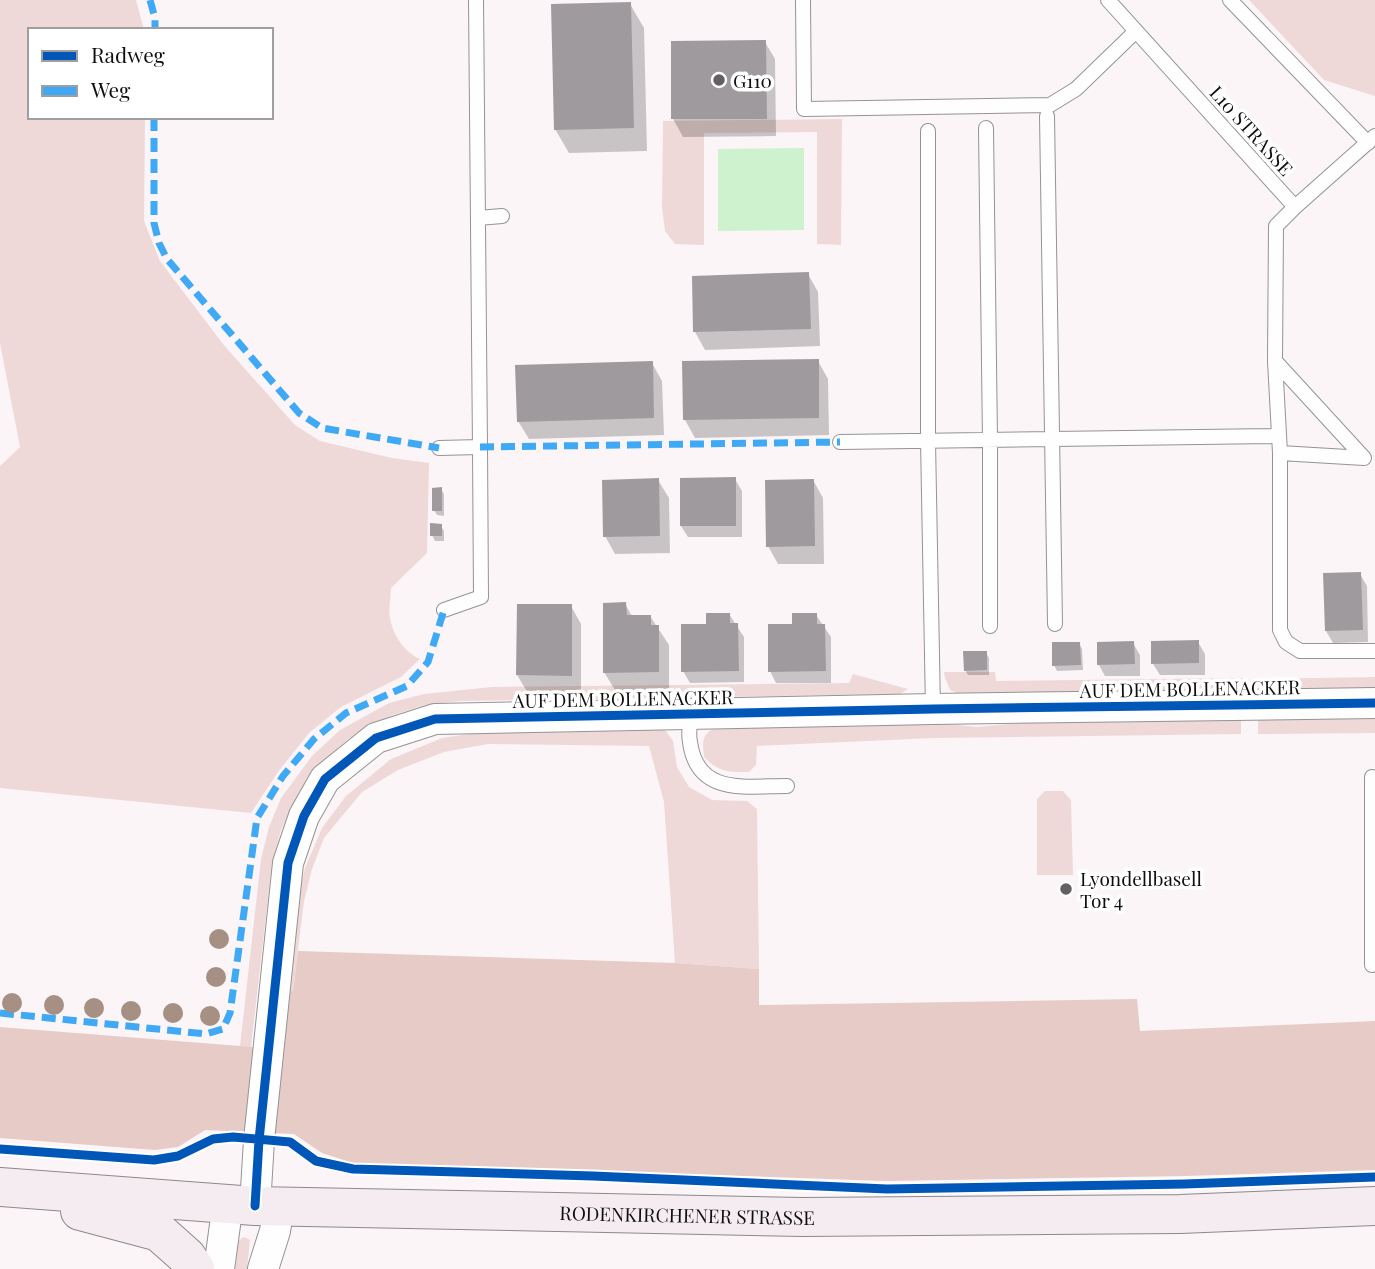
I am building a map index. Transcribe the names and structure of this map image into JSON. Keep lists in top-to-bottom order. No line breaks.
{"streets":{"main road":["RODENKIRCHENER STRASSE"],"street":["AUF DEM BOLLENACKER"],"lane":["L10 STRASSE"]},"crossings":[["AUF DEM BOLLENACKER","RODENKIRCHENER STRASSE"]],"places":["G110","Lyondellbasell Tor 4"],"legend":["Radweg","Weg"]}
